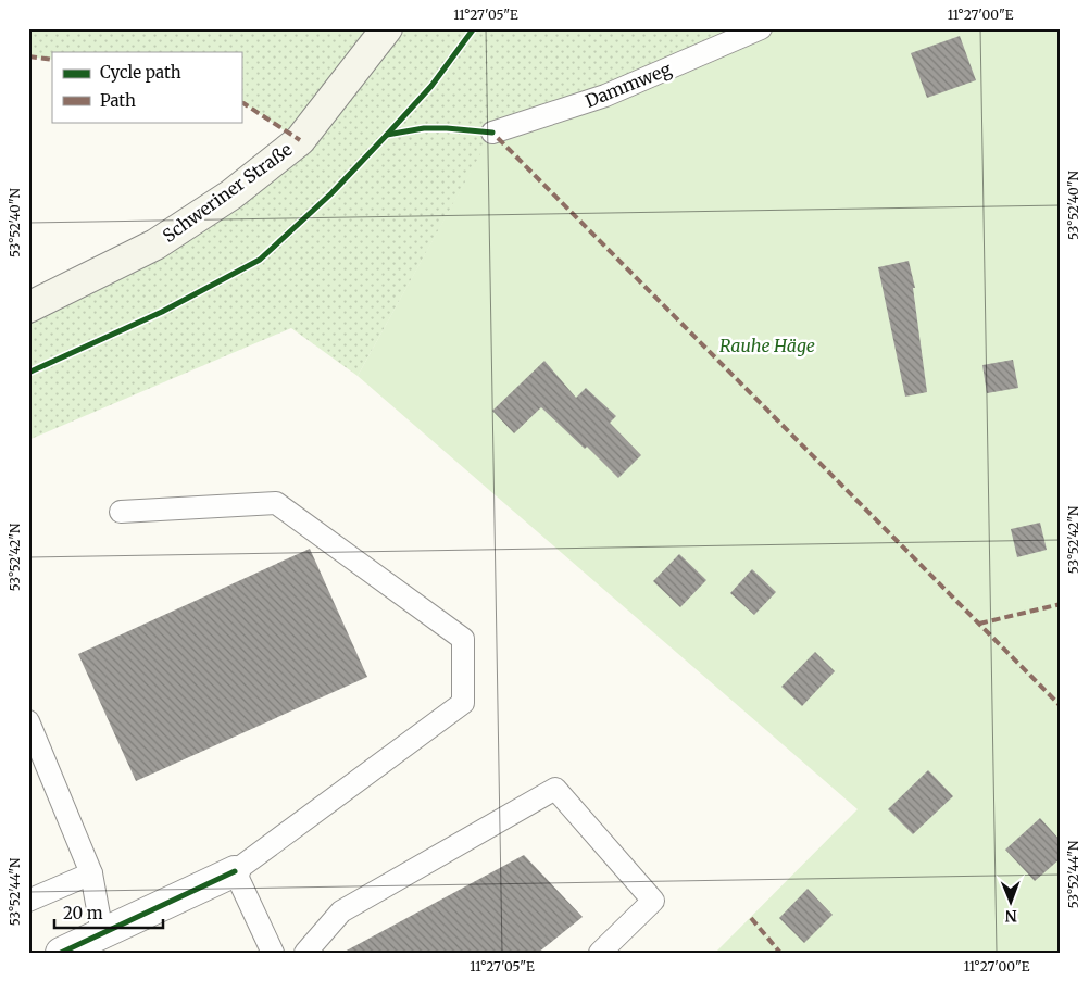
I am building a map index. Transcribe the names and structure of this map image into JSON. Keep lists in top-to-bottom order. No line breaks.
{"streets":{"main road":["Schweriner Straße"],"lane":["Dammweg"]},"parks":["Rauhe Häge"],"legend":["Cycle path","Path"],"scale_bar":"20 m","north":"bottom","coordinates":["11°27'05\"E","11°27'00\"E","53°52'40\"N","53°52'42\"N","53°52'44\"N"]}
